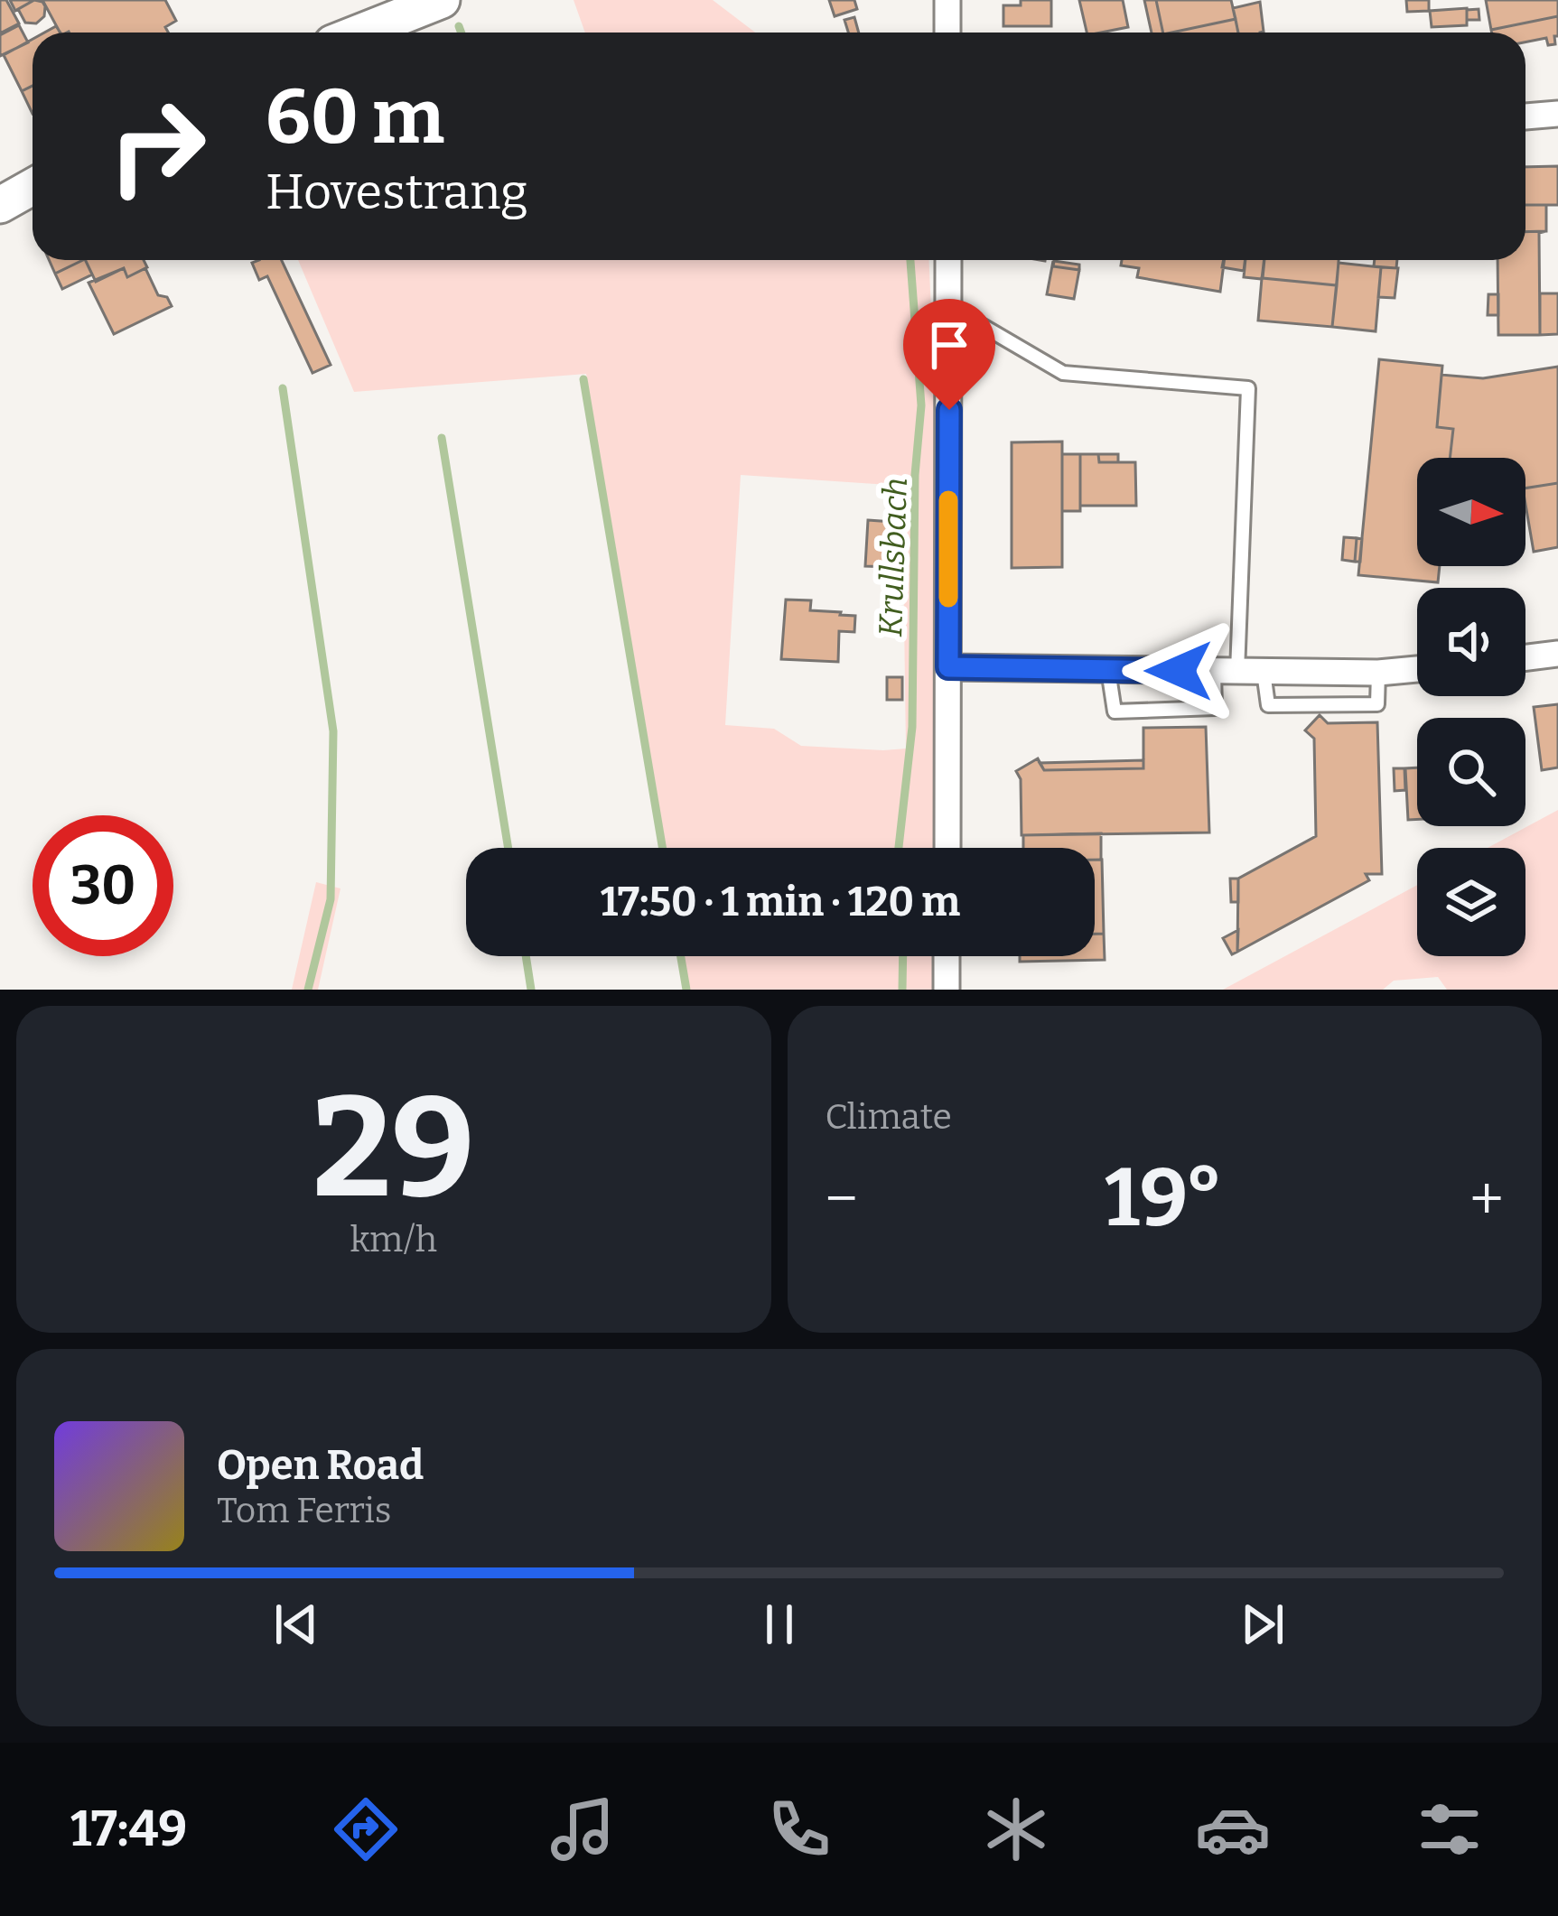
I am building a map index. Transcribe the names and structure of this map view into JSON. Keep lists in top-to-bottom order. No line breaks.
{"water":["Krullsbach"],"north":"right","page":{"turn":["60 m","Hovestrang"],"limit":"30","trip":"17:50 · 1 min · 120 m","tile":[["29","km/h"],"Climate"],"heat":["−","19°","+"],"song":["Open Road","Tom Ferris"],"tabs":"17:49"}}
